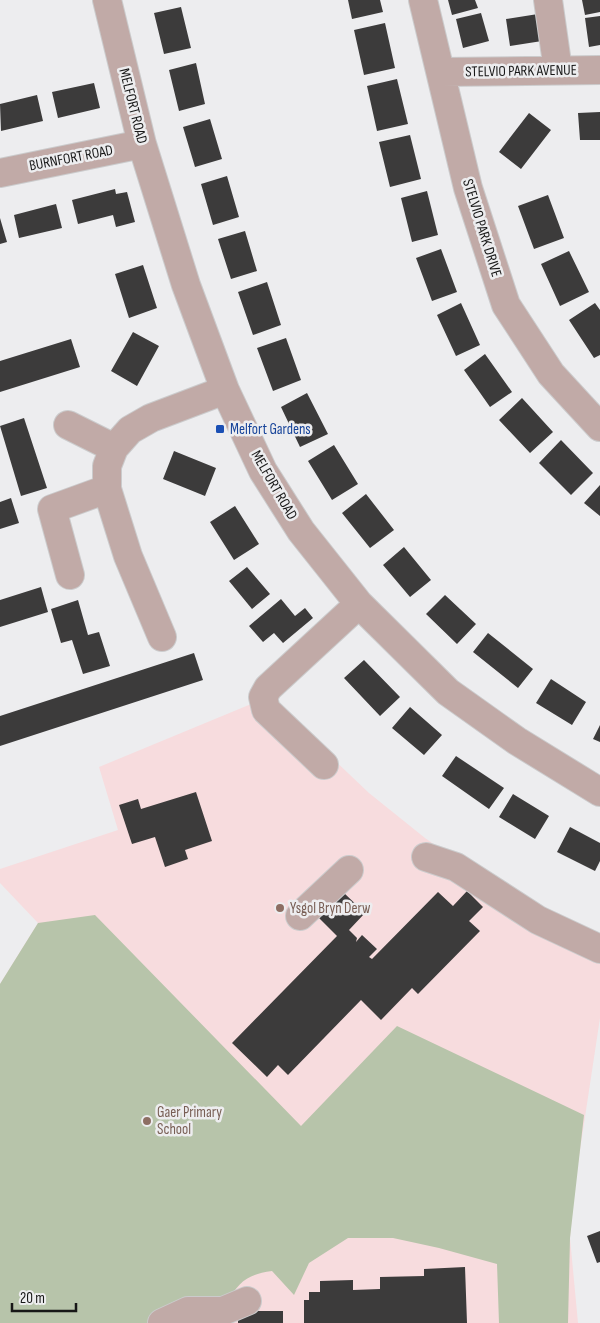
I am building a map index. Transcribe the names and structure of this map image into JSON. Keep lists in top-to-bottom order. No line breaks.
{"streets":{"street":["STELVIO PARK AVENUE","MELFORT ROAD","BURNFORT ROAD","STELVIO PARK DRIVE"]},"crossings":[["STELVIO PARK AVENUE","STELVIO PARK DRIVE"],["MELFORT ROAD","BURNFORT ROAD"]],"places":{"transit":["Melfort Gardens"],"other":["Ysgol Bryn Derw","Gaer Primary School"]},"scale_bar":"20 m"}
